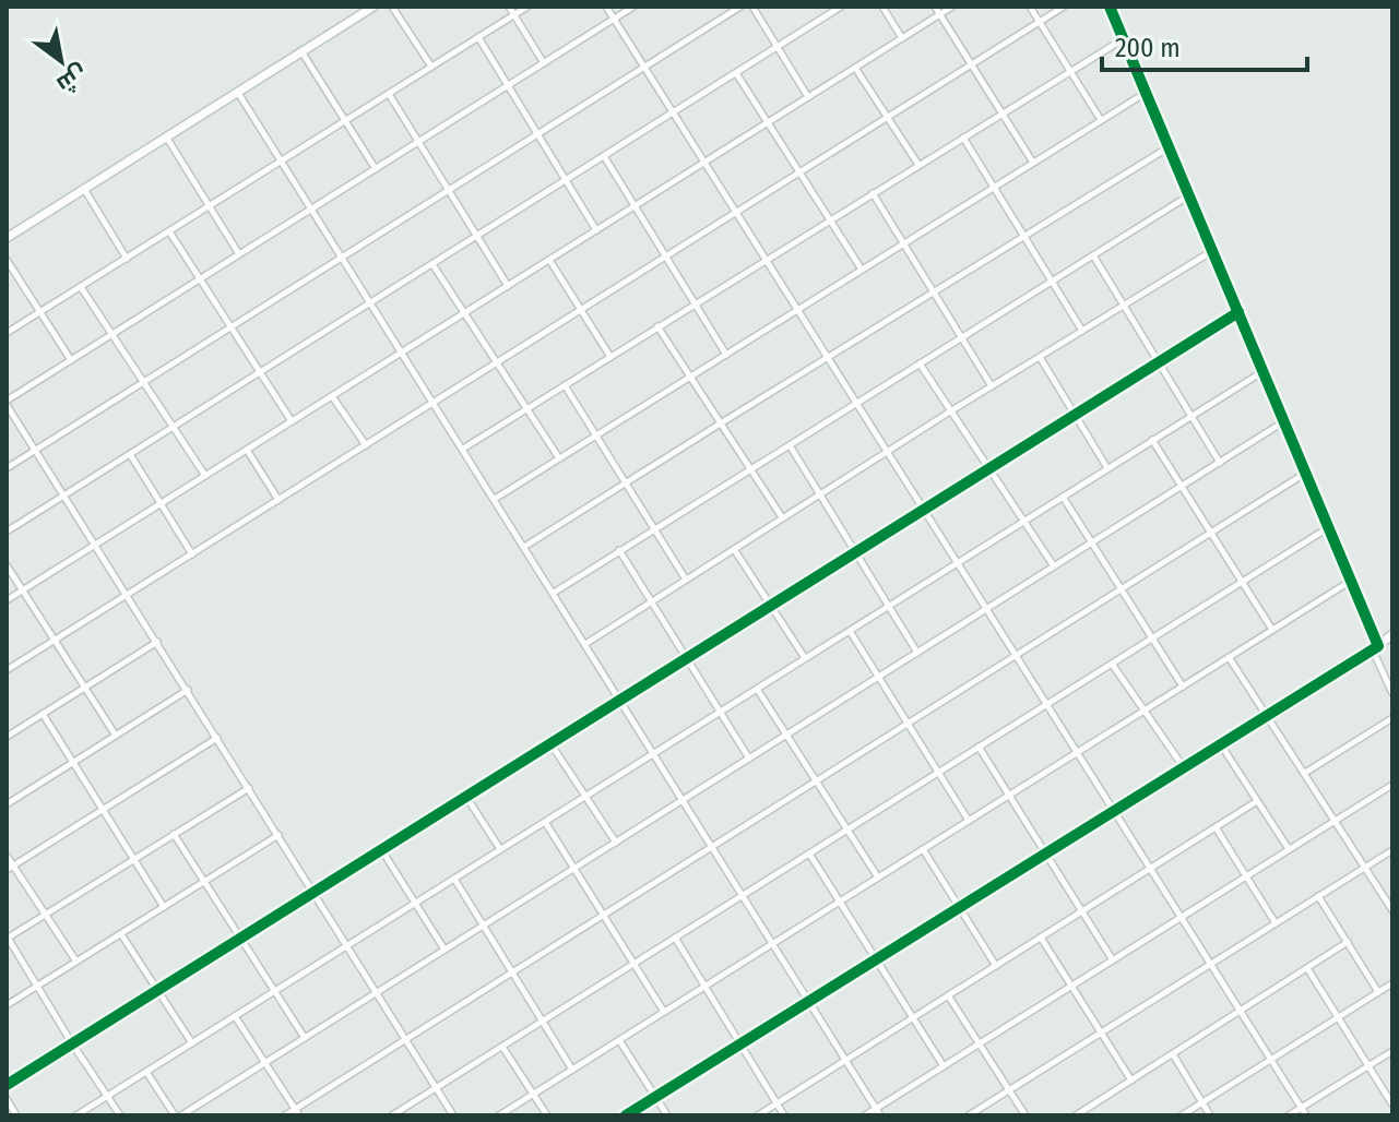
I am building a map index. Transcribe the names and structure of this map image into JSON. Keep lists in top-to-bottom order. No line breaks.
{"scale_bar":"200 m","north":"bottom right"}
